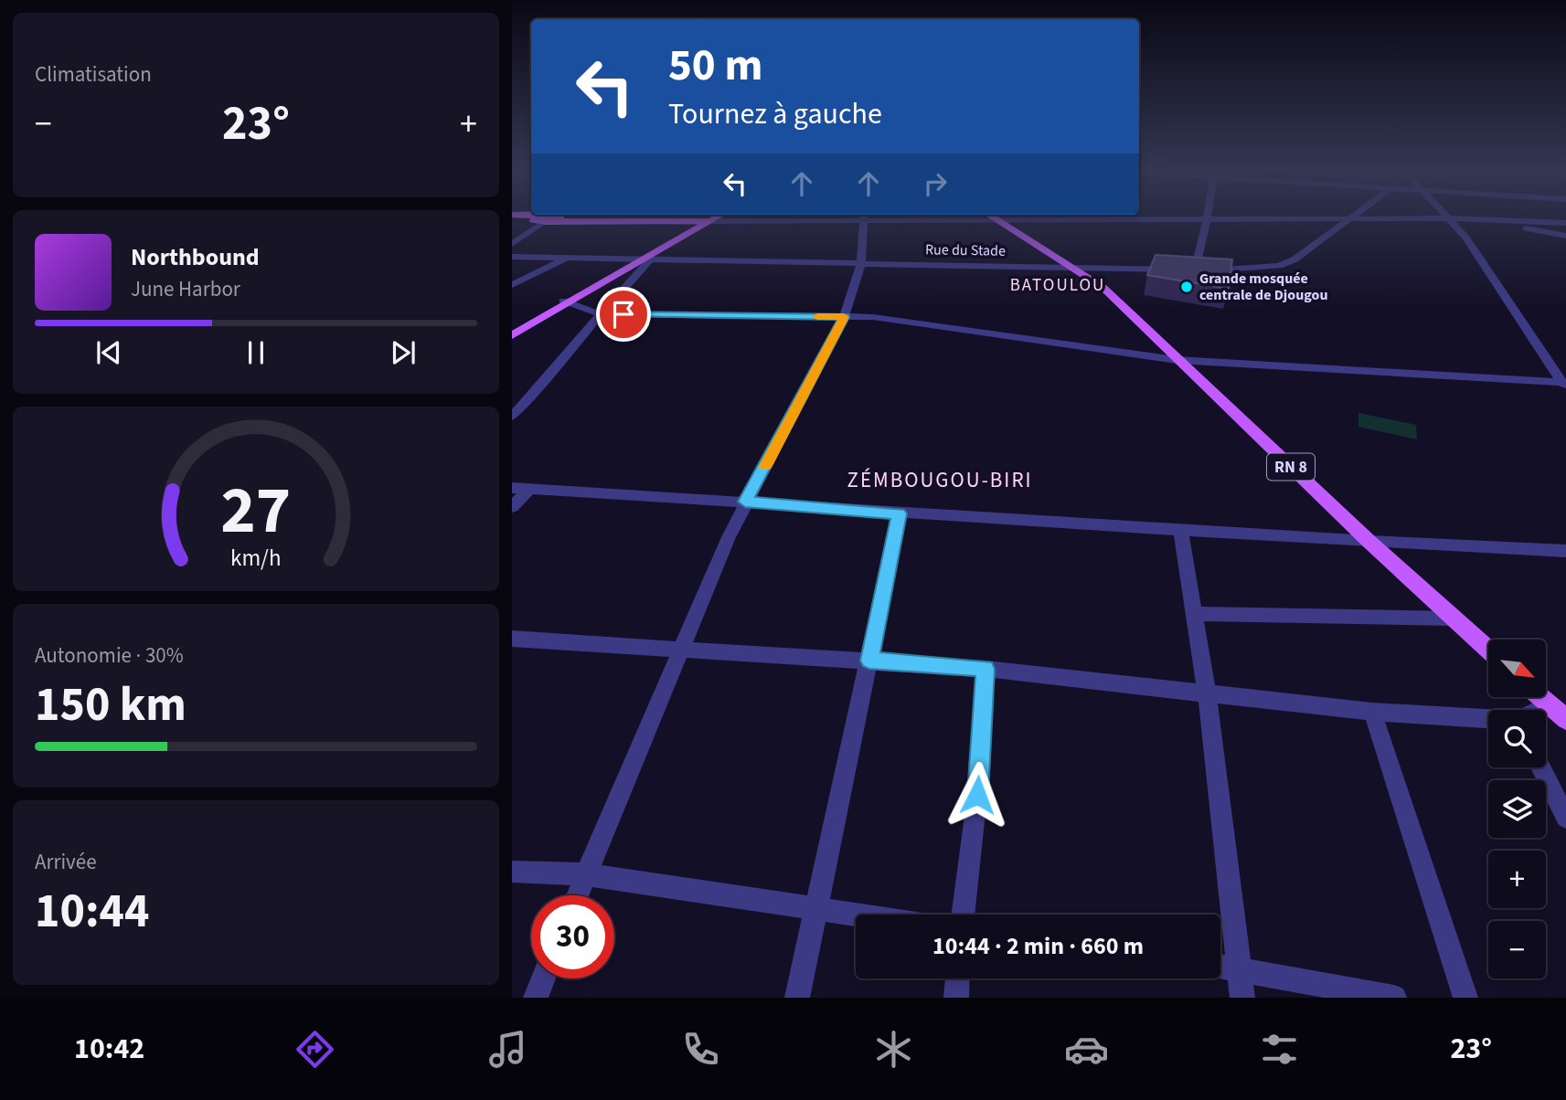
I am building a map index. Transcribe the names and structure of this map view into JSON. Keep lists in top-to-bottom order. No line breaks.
{"streets":{"main road":["RN 8"],"street":["Rue du Stade"]},"crossings":[["Rue du Stade","RN 8"]],"districts":["BATOULOU","ZÉMBOUGOU-BIRI"],"places":["Grande mosquée centrale de Djougou"],"north":"bottom right","page":{"tile":["Climatisation",["Autonomie · 30%","150 km"],["Arrivée","10:44"]],"turn":["50 m","Tournez à gauche"],"heat":["−","23°","+"],"song":["Northbound","June Harbor"],"map_buttons":["+","−"],"limit":"30","trip":"10:44 · 2 min · 660 m","tabs":["10:42","23°"],"gauge":["27","km/h"]}}
